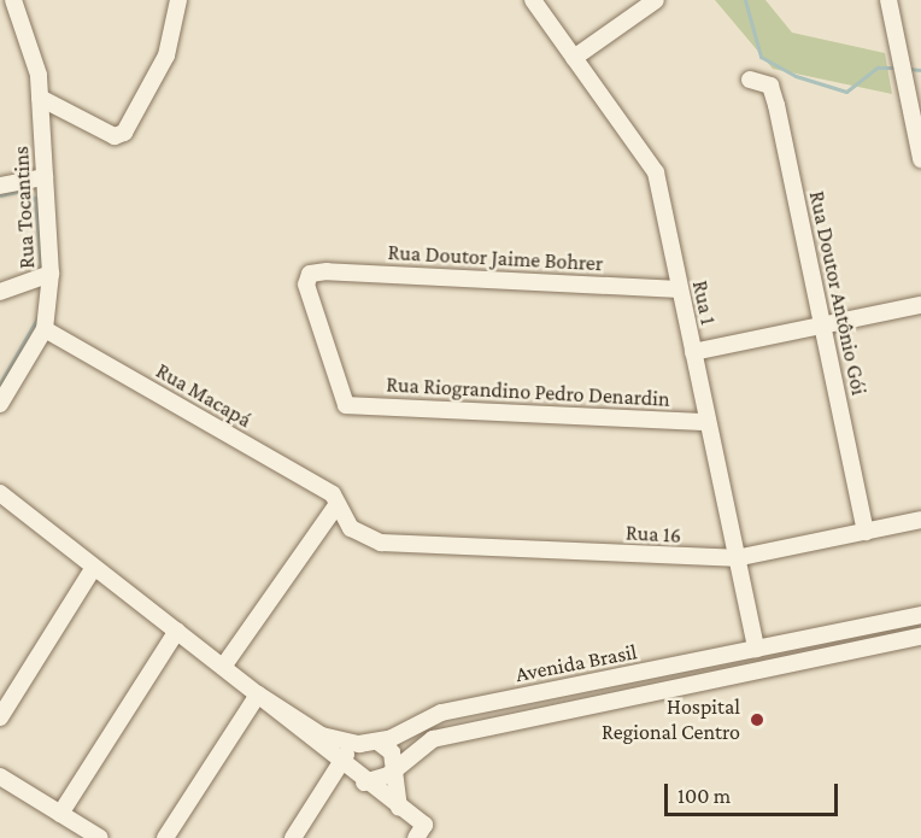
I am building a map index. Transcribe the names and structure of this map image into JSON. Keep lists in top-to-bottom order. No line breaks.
{"streets":{"street":["Rua Tocantins","Rua Doutor Jaime Bohrer","Rua Doutor Antônio Gói","Rua 1","Rua Riograndino Pedro Denardin","Rua Macapá","Rua 16","Avenida Brasil"]},"crossings":[["Rua Tocantins","Rua Macapá"],["Rua Doutor Jaime Bohrer","Rua 1"],["Rua Doutor Jaime Bohrer","Rua Riograndino Pedro Denardin"],["Rua Doutor Antônio Gói","Rua 16"],["Rua 1","Rua Riograndino Pedro Denardin"],["Rua 1","Rua 16"],["Rua 1","Avenida Brasil"],["Rua Macapá","Rua 16"]],"places":["Hospital Regional Centro"],"scale_bar":"100 m"}
